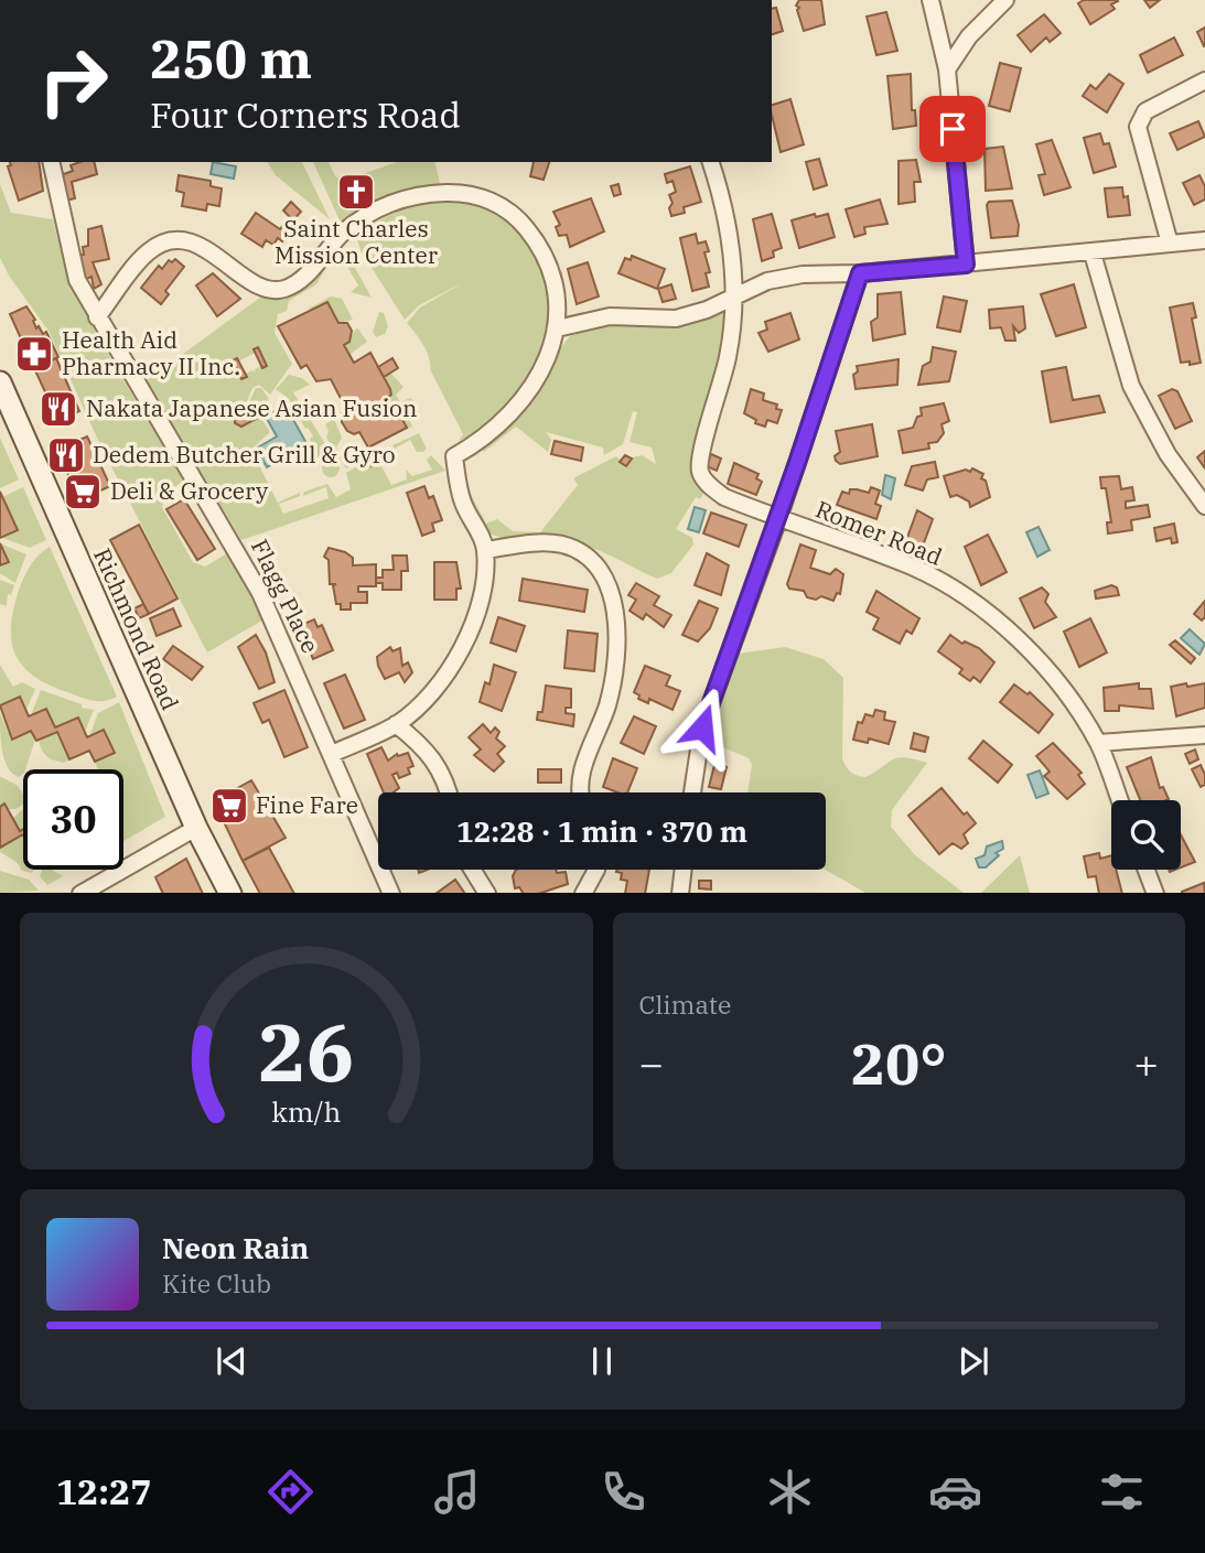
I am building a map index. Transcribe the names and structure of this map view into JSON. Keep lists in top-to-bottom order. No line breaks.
{"streets":{"main road":["Richmond Road"],"street":["Romer Road","Flagg Place"]},"places":{"church":["Saint Charles Mission Center"],"pharmacy":["Health Aid Pharmacy II Inc."],"restaurant":["Nakata Japanese Asian Fusion","Dedem Butcher Grill & Gyro"],"supermarket":["Deli & Grocery","Fine Fare"]},"page":{"turn":["250 m","Four Corners Road"],"limit":"30","trip":"12:28 · 1 min · 370 m","tile":"Climate","heat":["−","20°","+"],"song":["Neon Rain","Kite Club"],"tabs":"12:27","gauge":["26","km/h"]}}
